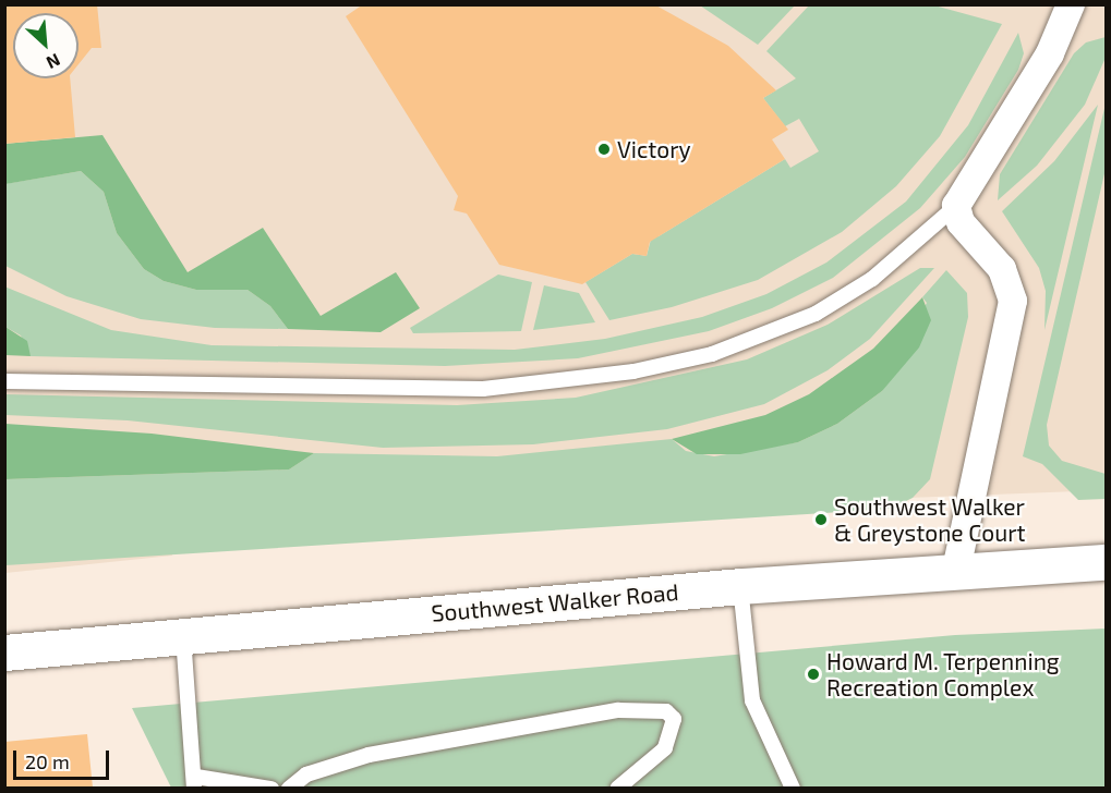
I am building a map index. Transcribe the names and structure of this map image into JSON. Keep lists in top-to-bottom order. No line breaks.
{"streets":{"main road":["Southwest Walker Road"]},"places":["Victory","Southwest Walker & Greystone Court","Howard M. Terpenning Recreation Complex"],"scale_bar":"20 m","north":"bottom right"}
